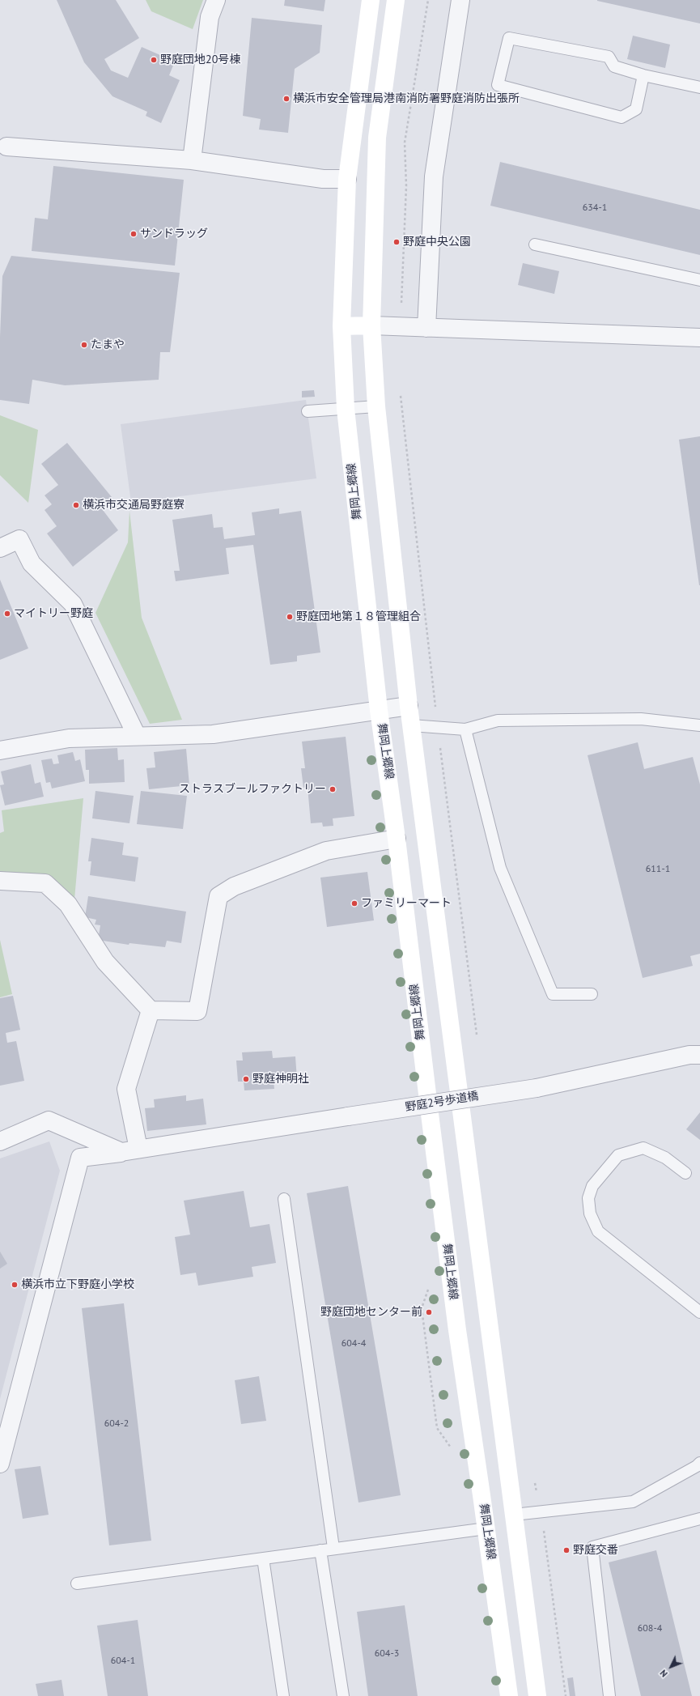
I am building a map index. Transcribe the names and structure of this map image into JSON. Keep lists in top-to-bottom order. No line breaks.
{"streets":{"street":["舞岡上郷線","野庭2号歩道橋"]},"places":["野庭団地20号棟","横浜市安全管理局港南消防署野庭消防出張所","サンドラッグ","野庭中央公園","たまや","横浜市交通局野庭寮","マイトリー野庭","野庭団地第１８管理組合","ストラスブールファクトリー","ファミリーマート","野庭神明社","横浜市立下野庭小学校","野庭団地センター前","野庭交番"],"house_numbers":["634-1","611-1","604-4","604-2","608-4","604-3","604-1"],"north":"bottom left"}
